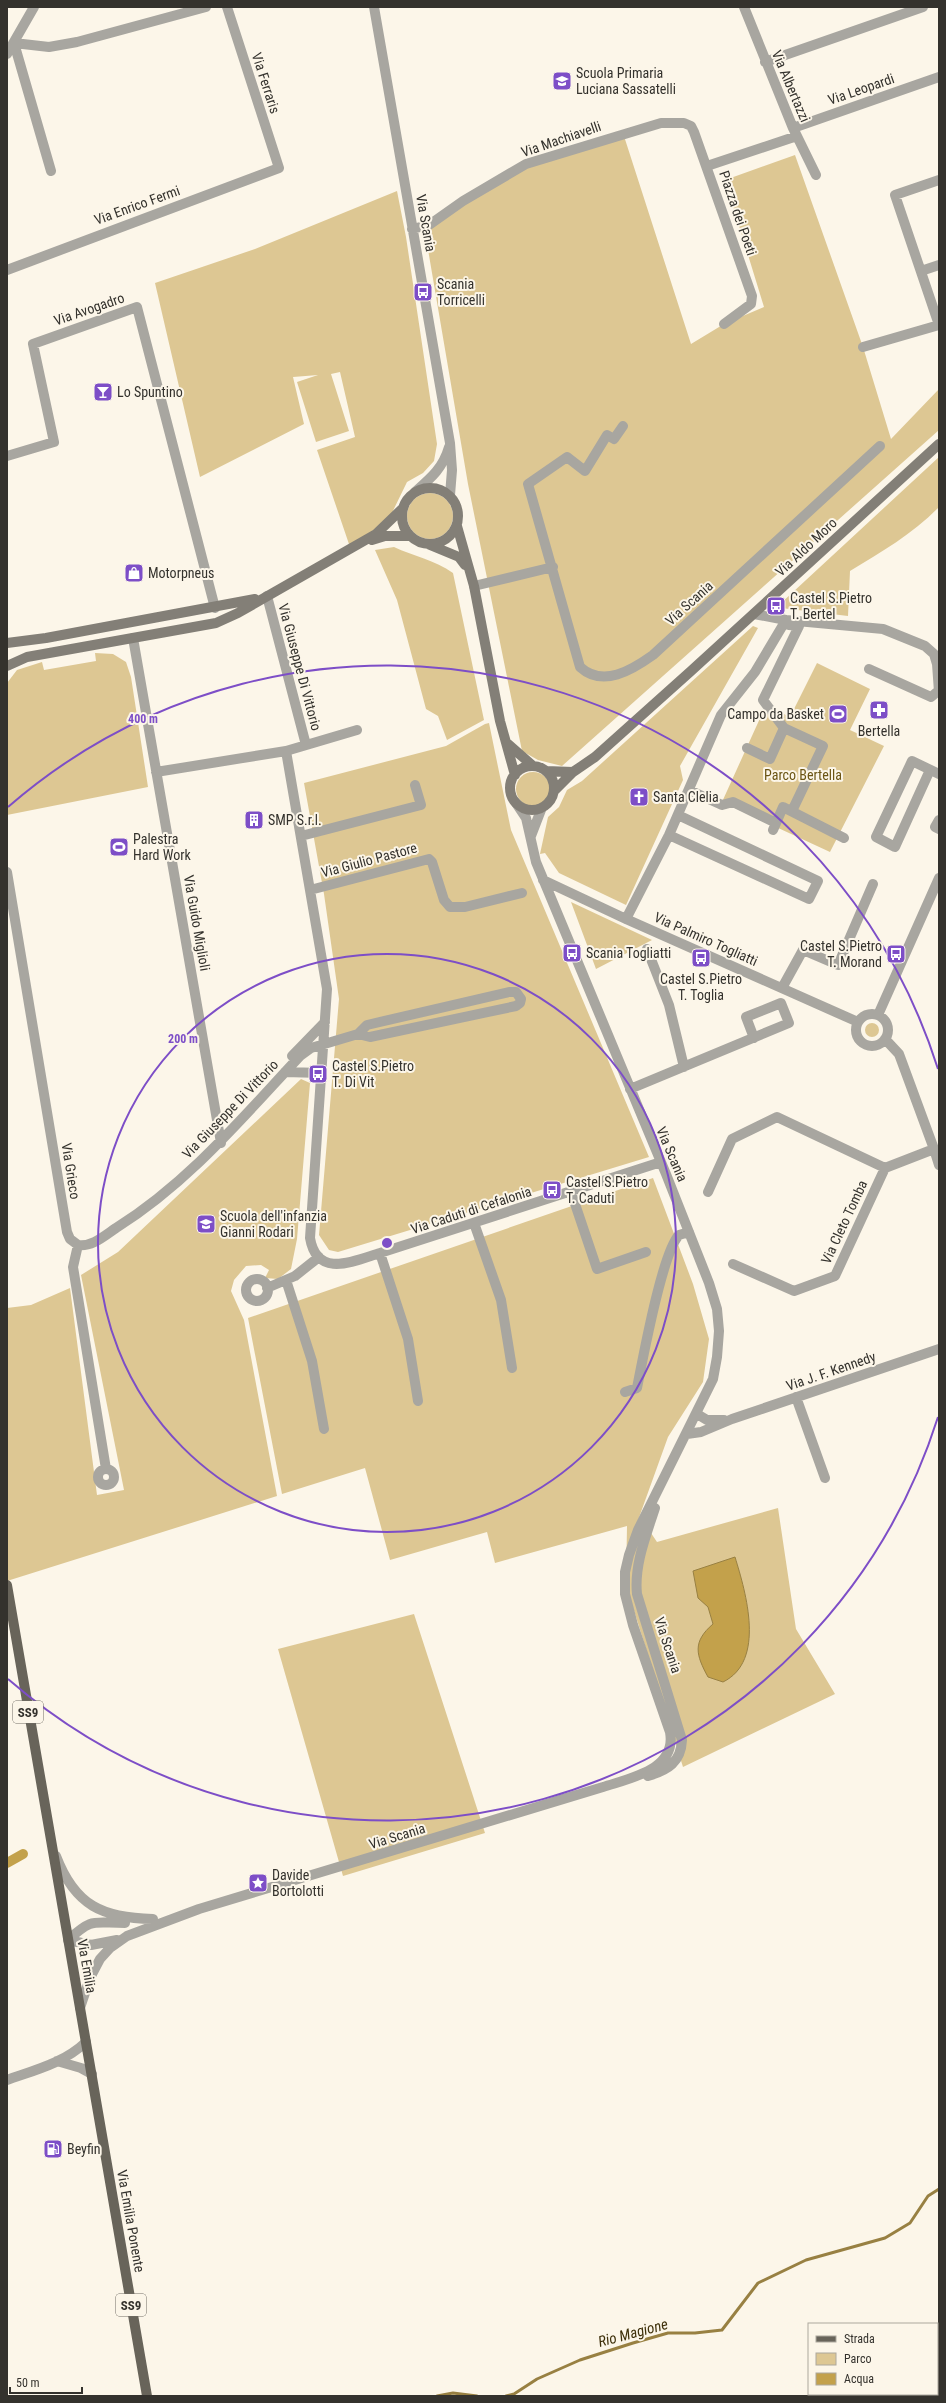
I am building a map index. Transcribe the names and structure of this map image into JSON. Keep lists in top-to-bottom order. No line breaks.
{"streets":{"main road":["Via Scania","Via Aldo Moro","SS9","Via Emilia","Via Emilia Ponente"],"street":["Via Ferraris","Via Albertazzi","Via Leopardi","Via Machiavelli","Via Enrico Fermi","Piazza dei Poeti","Via Avogadro","Via Giuseppe Di Vittorio","Via Giulio Pastore","Via Guido Miglioli","Via Palmiro Togliatti","Via Grieco","Via Caduti di Cefalonia","Via Cleto Tomba","Via J. F. Kennedy"]},"crossings":[["Via Ferraris","Via Enrico Fermi"],["Via Albertazzi","Via Leopardi"],["Via Albertazzi","Piazza dei Poeti"],["Via Leopardi","Piazza dei Poeti"],["Via Machiavelli","Piazza dei Poeti"],["Via Machiavelli","Via Scania"],["Via Scania","Via Aldo Moro"],["Via Scania","Via Palmiro Togliatti"],["Via Scania","Via Caduti di Cefalonia"],["Via Scania","SS9"],["Via Scania","Via Emilia"],["Via Giuseppe Di Vittorio","Via Guido Miglioli"],["Via Giuseppe Di Vittorio","Via Grieco"],["SS9","Via Emilia"],["Via Emilia","Via Emilia Ponente"]],"water":["Rio Magione"],"parks":["Parco Bertella"],"places":{"school or university":["Scuola Primaria Luciana Sassatelli","Scuola dell'infanzia Gianni Rodari"],"bus stop":["Scania Torricelli","Castel S.Pietro T. Bertel","Scania Togliatti","Castel S.Pietro T. Morand","Castel S.Pietro T. Toglia","Castel S.Pietro T. Di Vit","Castel S.Pietro T. Caduti"],"bar":["Lo Spuntino"],"shop":["Motorpneus"],"pharmacy":["Bertella"],"sports":["Campo da Basket","Palestra Hard Work"],"church":["Santa Clelia"],"building":["SMP S.r.l."],"place":["Davide Bortolotti"],"fuel station":["Beyfin"]},"legend":["Strada","Parco","Acqua"],"scale_bar":"50 m","rings":["400 m","200 m"]}
